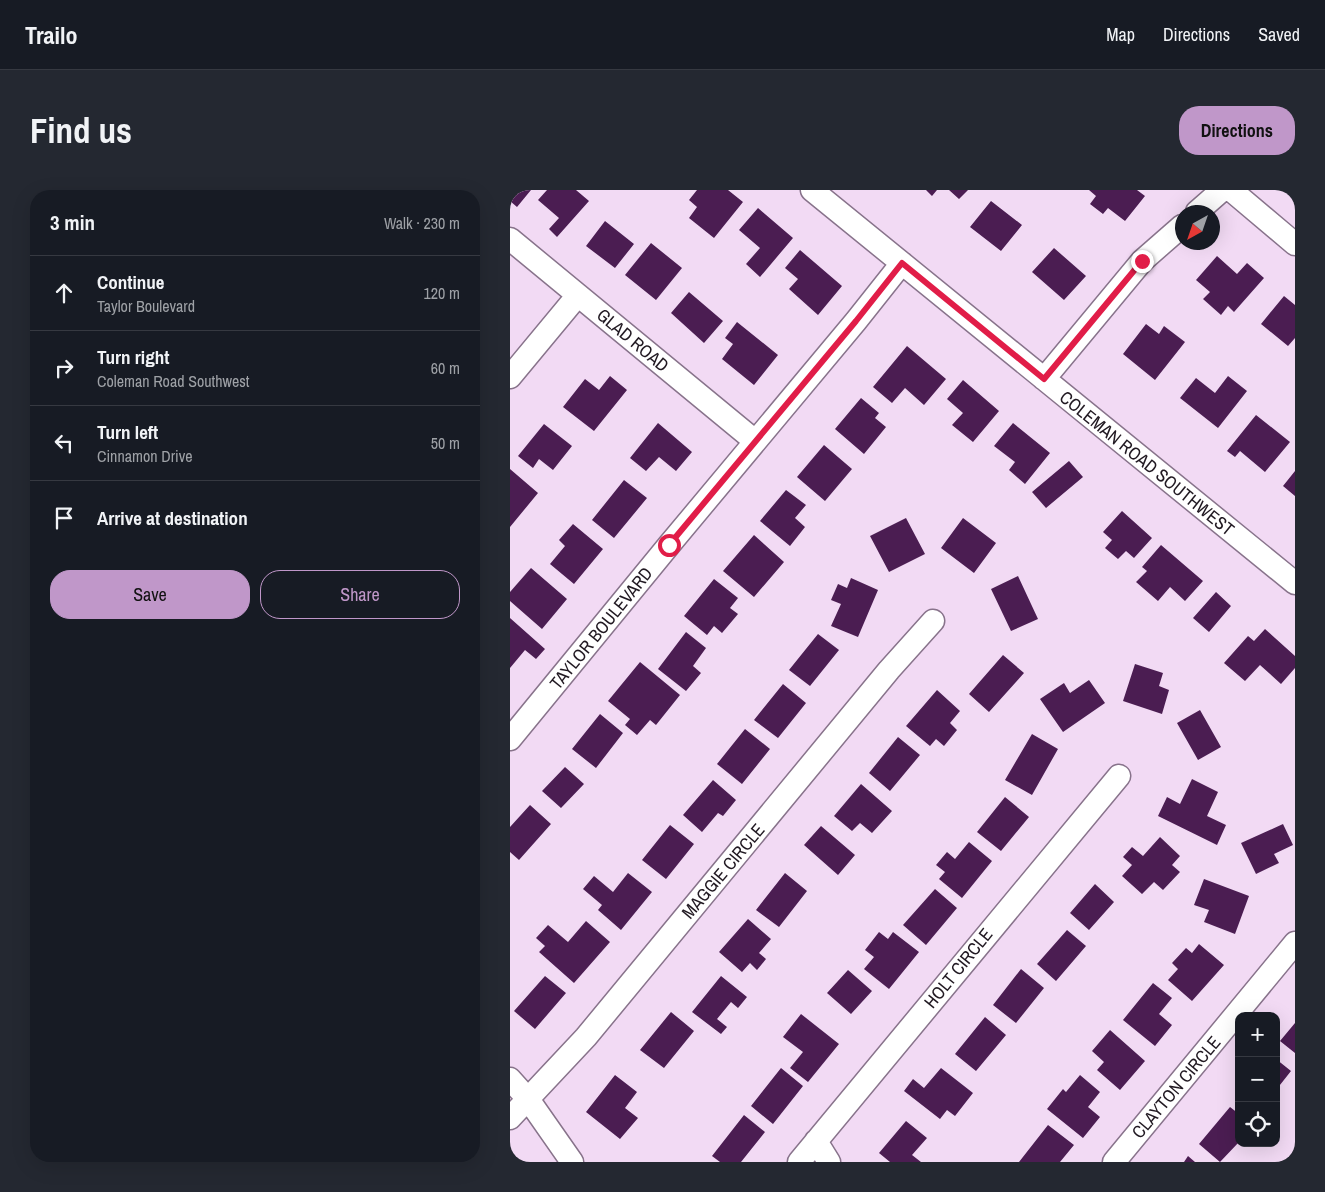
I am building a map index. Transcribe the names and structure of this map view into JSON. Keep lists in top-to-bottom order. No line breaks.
{"streets":{"street":["GLAD ROAD","COLEMAN ROAD SOUTHWEST","TAYLOR BOULEVARD","MAGGIE CIRCLE","HOLT CIRCLE","CLAYTON CIRCLE"]},"crossings":[["GLAD ROAD","TAYLOR BOULEVARD"],["COLEMAN ROAD SOUTHWEST","TAYLOR BOULEVARD"]],"north":"bottom left","page":{"header":"Trailo","nav":["Map","Directions","Saved"],"buttons":["Directions",["Save","Share"]],"title":"Find us","heading":["3 min","Walk · 230 m"],"list":[["Continue","Taylor Boulevard","120 m"],["Turn right","Coleman Road Southwest","60 m"],["Turn left","Cinnamon Drive","50 m"],"Arrive at destination"],"map_buttons":["+","−"]}}
